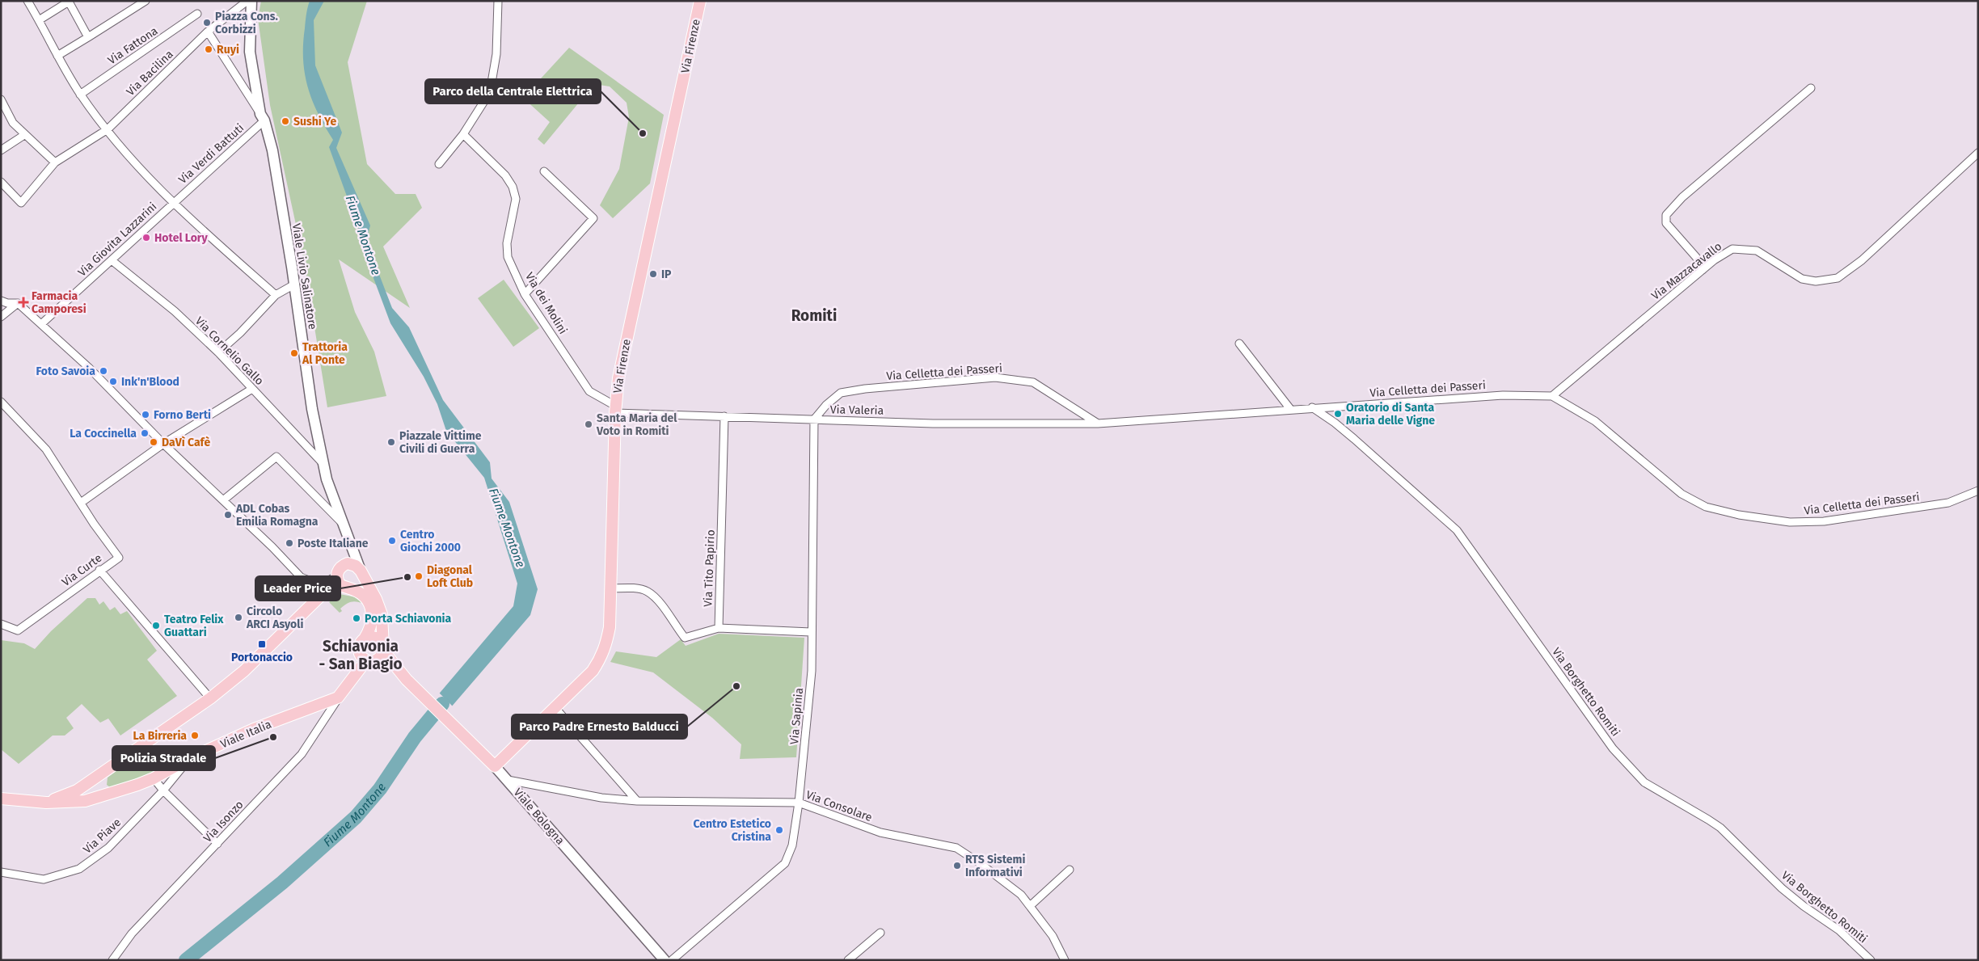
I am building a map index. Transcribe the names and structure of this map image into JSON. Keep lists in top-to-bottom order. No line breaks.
{"streets":{"main road":["Via Firenze","Viale Livio Salinatore","Viale Italia","Viale Bologna"],"street":["Via Fattona","Via Bacilina","Via Verdi Battuti","Via Giovita Lazzarini","Via Mazzacavallo","Via dei Molini","Via Cornelio Gallo","Via Celletta dei Passeri","Via Valeria","Via Tito Papirio","Via Curte","Via Borghetto Romiti","Via Sapinia","Via Consolare","Via Isonzo","Via Piave"]},"crossings":[["Via Firenze","Via dei Molini"],["Via Firenze","Via Valeria"],["Via Firenze","Viale Bologna"],["Via Bacilina","Viale Livio Salinatore"],["Via Verdi Battuti","Via Giovita Lazzarini"],["Via Verdi Battuti","Viale Livio Salinatore"],["Via Giovita Lazzarini","Via Cornelio Gallo"],["Via Mazzacavallo","Via Celletta dei Passeri"],["Viale Livio Salinatore","Via Cornelio Gallo"],["Via dei Molini","Via Valeria"],["Via Celletta dei Passeri","Via Valeria"],["Via Celletta dei Passeri","Via Borghetto Romiti"],["Via Celletta dei Passeri","Via Sapinia"],["Via Valeria","Via Tito Papirio"],["Via Valeria","Via Sapinia"],["Via Sapinia","Via Consolare"],["Viale Italia","Viale Bologna"],["Viale Italia","Via Isonzo"],["Viale Italia","Via Piave"],["Via Consolare","Viale Bologna"]],"districts":["Romiti","Schiavonia - San Biagio"],"water":["Fiume Montone"],"places":{"other":["Piazza Cons. Corbizzi","Ruyi","Sushi Ye","Parco della Centrale Elettrica","Hotel Lory","IP","Trattoria Al Ponte","Foto Savoia","Ink'n'Blood","Oratorio di Santa Maria delle Vigne","Forno Berti","Santa Maria del Voto in Romiti","La Coccinella","DaVì Cafè","Piazzale Vittime Civili di Guerra","ADL Cobas Emilia Romagna","Centro Giochi 2000","Poste Italiane","Diagonal Loft Club","Leader Price","Circolo ARCI Asyoli","Porta Schiavonia","Teatro Felix Guattari","Parco Padre Ernesto Balducci","La Birreria","Polizia Stradale","Centro Estetico Cristina","RTS Sistemi Informativi"],"health":["Farmacia Camporesi"],"transit":["Portonaccio"]}}
